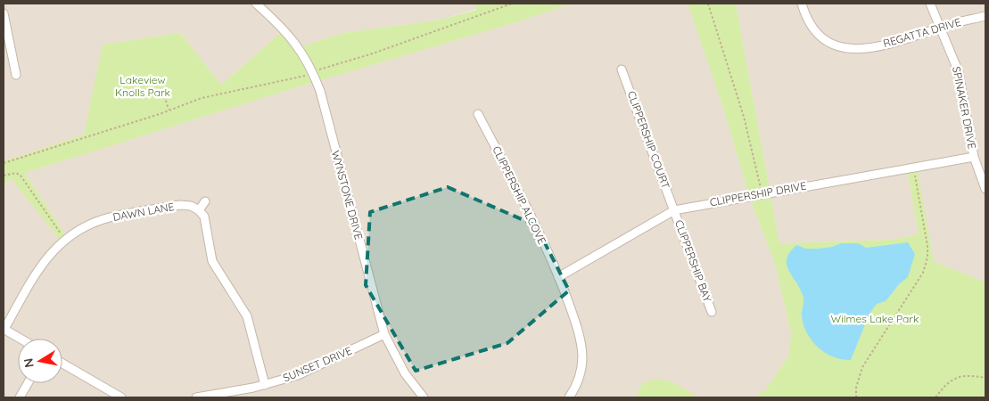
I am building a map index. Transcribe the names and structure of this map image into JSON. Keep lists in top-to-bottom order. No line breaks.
{"streets":{"street":["REGATTA DRIVE","SPINAKER DRIVE","CLIPPERSHIP COURT","CLIPPERSHIP DRIVE","WYNSTONE DRIVE","CLIPPERSHIP ALCOVE","DAWN LANE","CLIPPERSHIP BAY","SUNSET DRIVE"]},"crossings":[["REGATTA DRIVE","SPINAKER DRIVE"],["SPINAKER DRIVE","CLIPPERSHIP DRIVE"],["CLIPPERSHIP COURT","CLIPPERSHIP DRIVE"],["CLIPPERSHIP COURT","CLIPPERSHIP BAY"],["CLIPPERSHIP DRIVE","CLIPPERSHIP ALCOVE"],["CLIPPERSHIP DRIVE","CLIPPERSHIP BAY"],["WYNSTONE DRIVE","SUNSET DRIVE"]],"parks":["Lakeview Knolls Park","Wilmes Lake Park"],"north":"left"}
